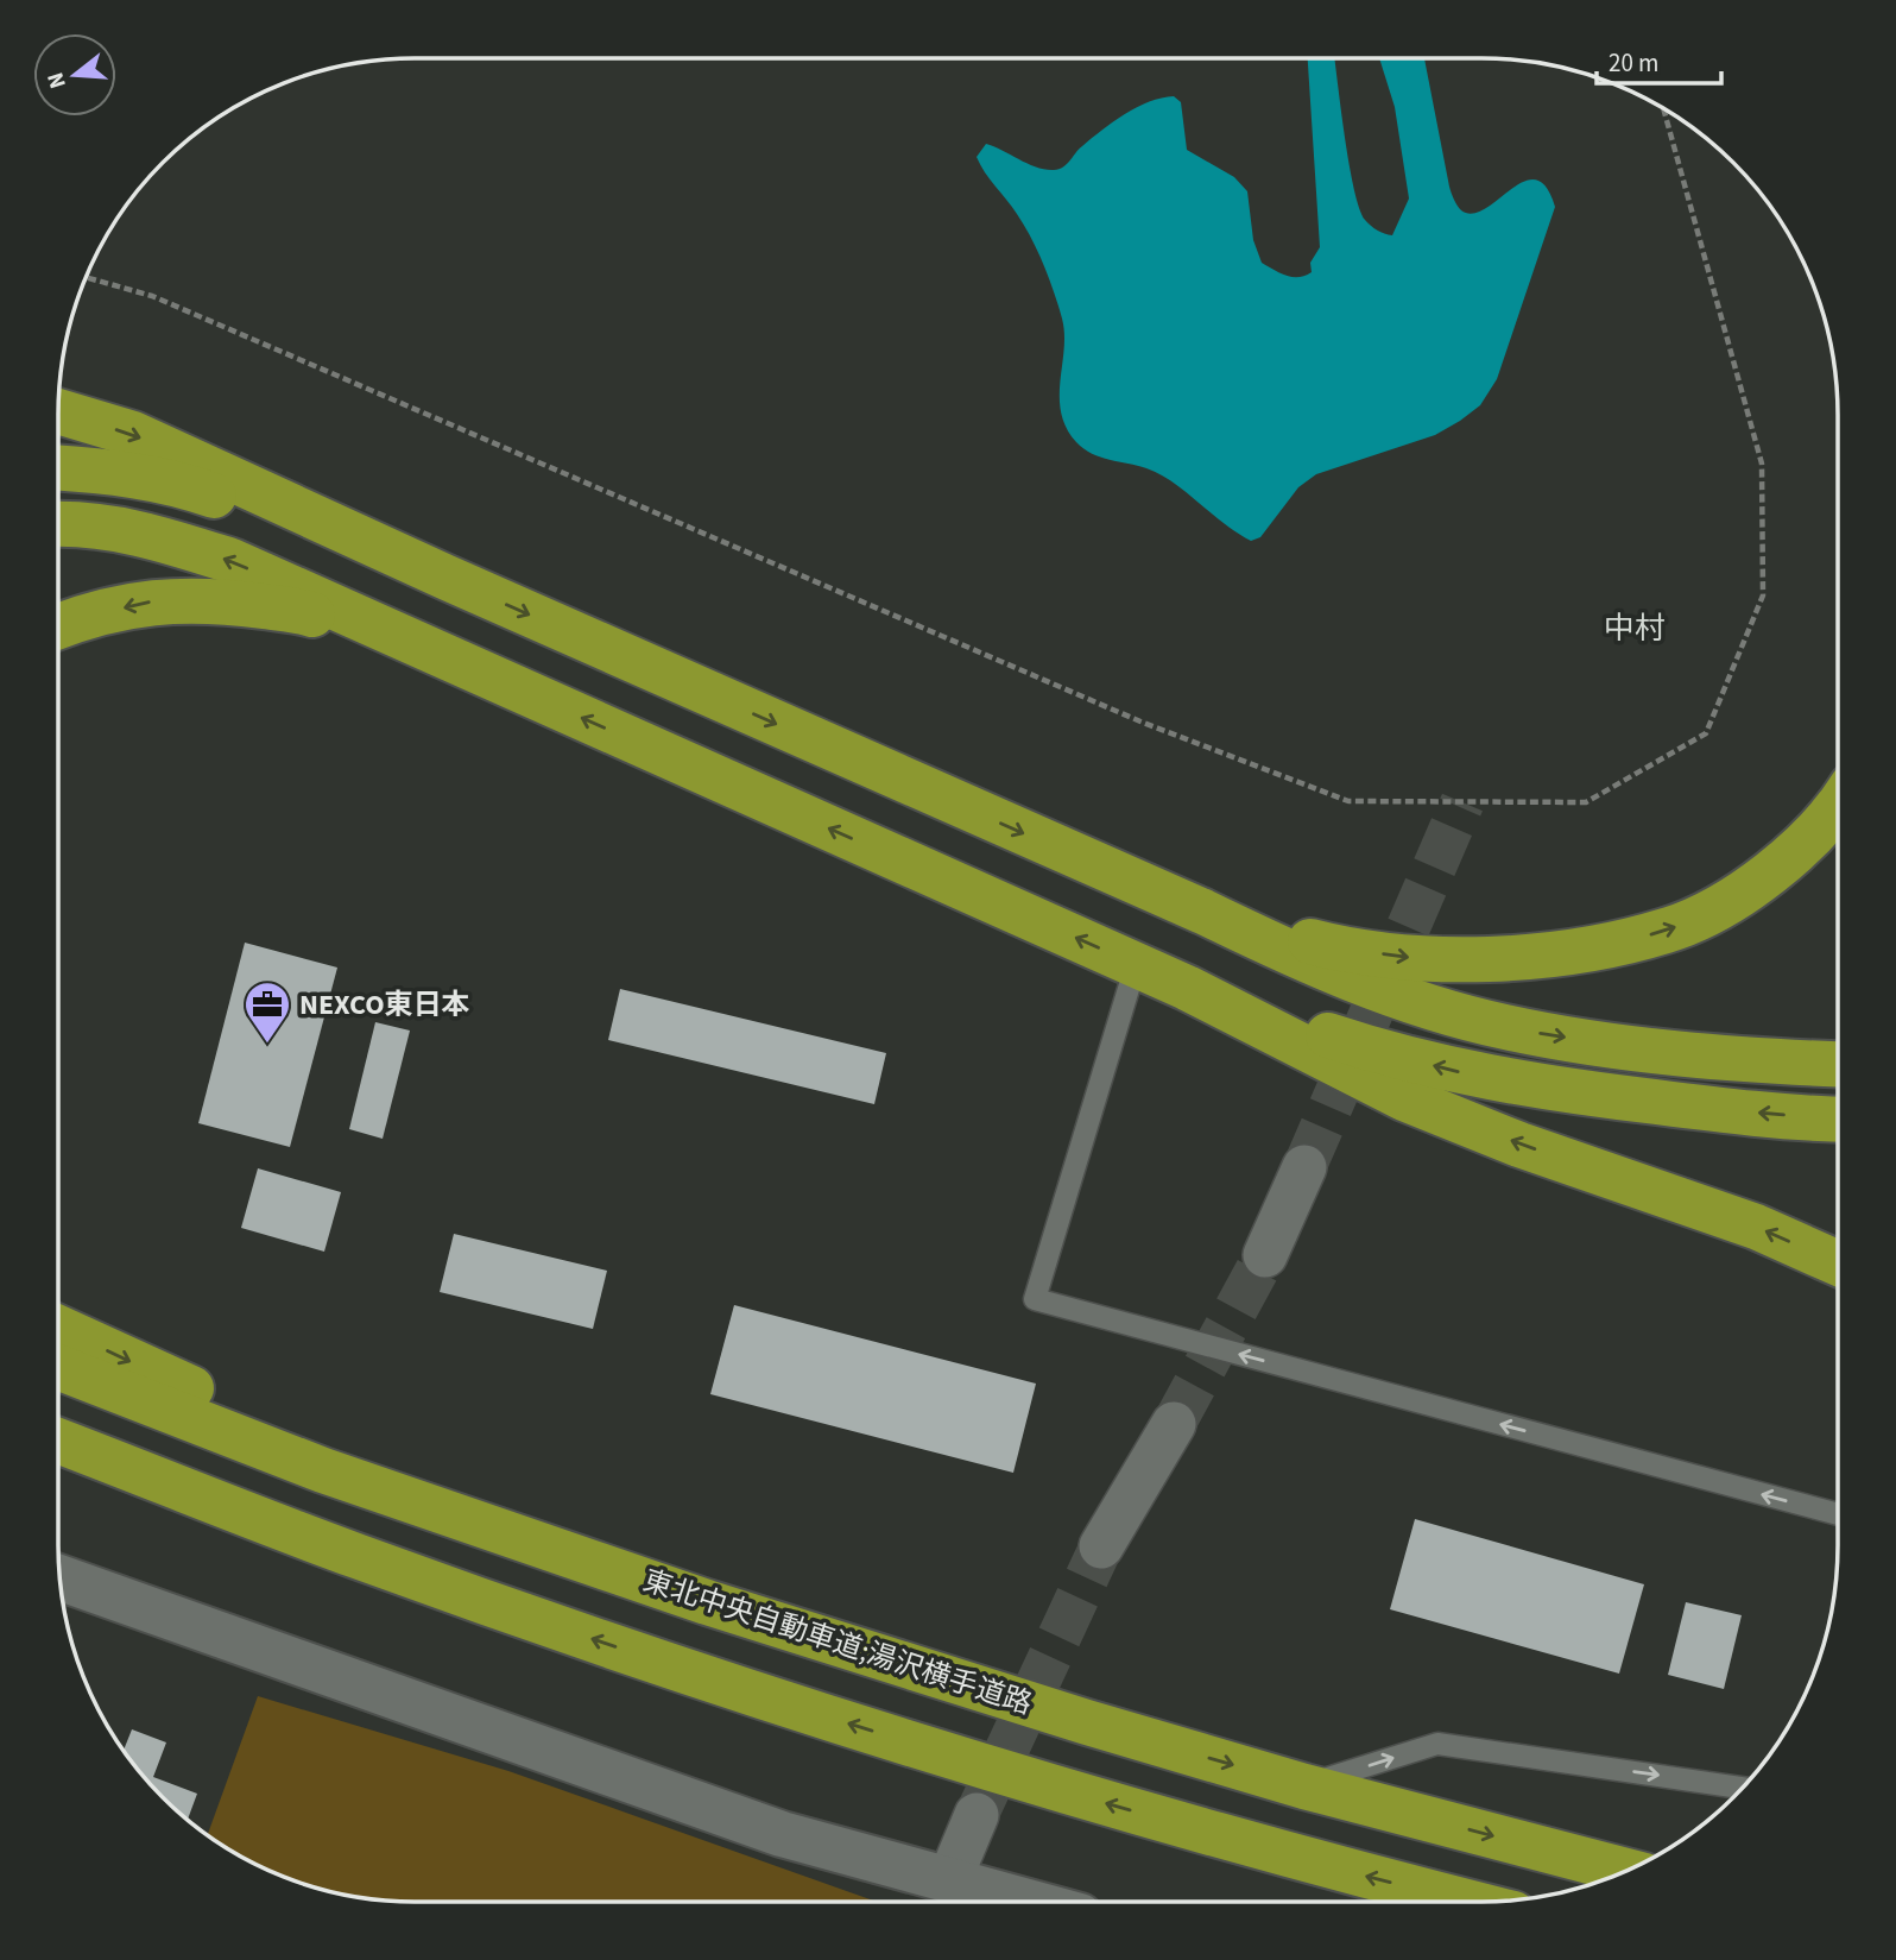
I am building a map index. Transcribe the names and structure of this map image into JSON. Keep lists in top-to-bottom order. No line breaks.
{"streets":{"highway":["東北中央自動車道;湯沢横手道路"]},"districts":["中村"],"places":{"office":["NEXCO東日本"]},"scale_bar":"20 m","north":"left"}
